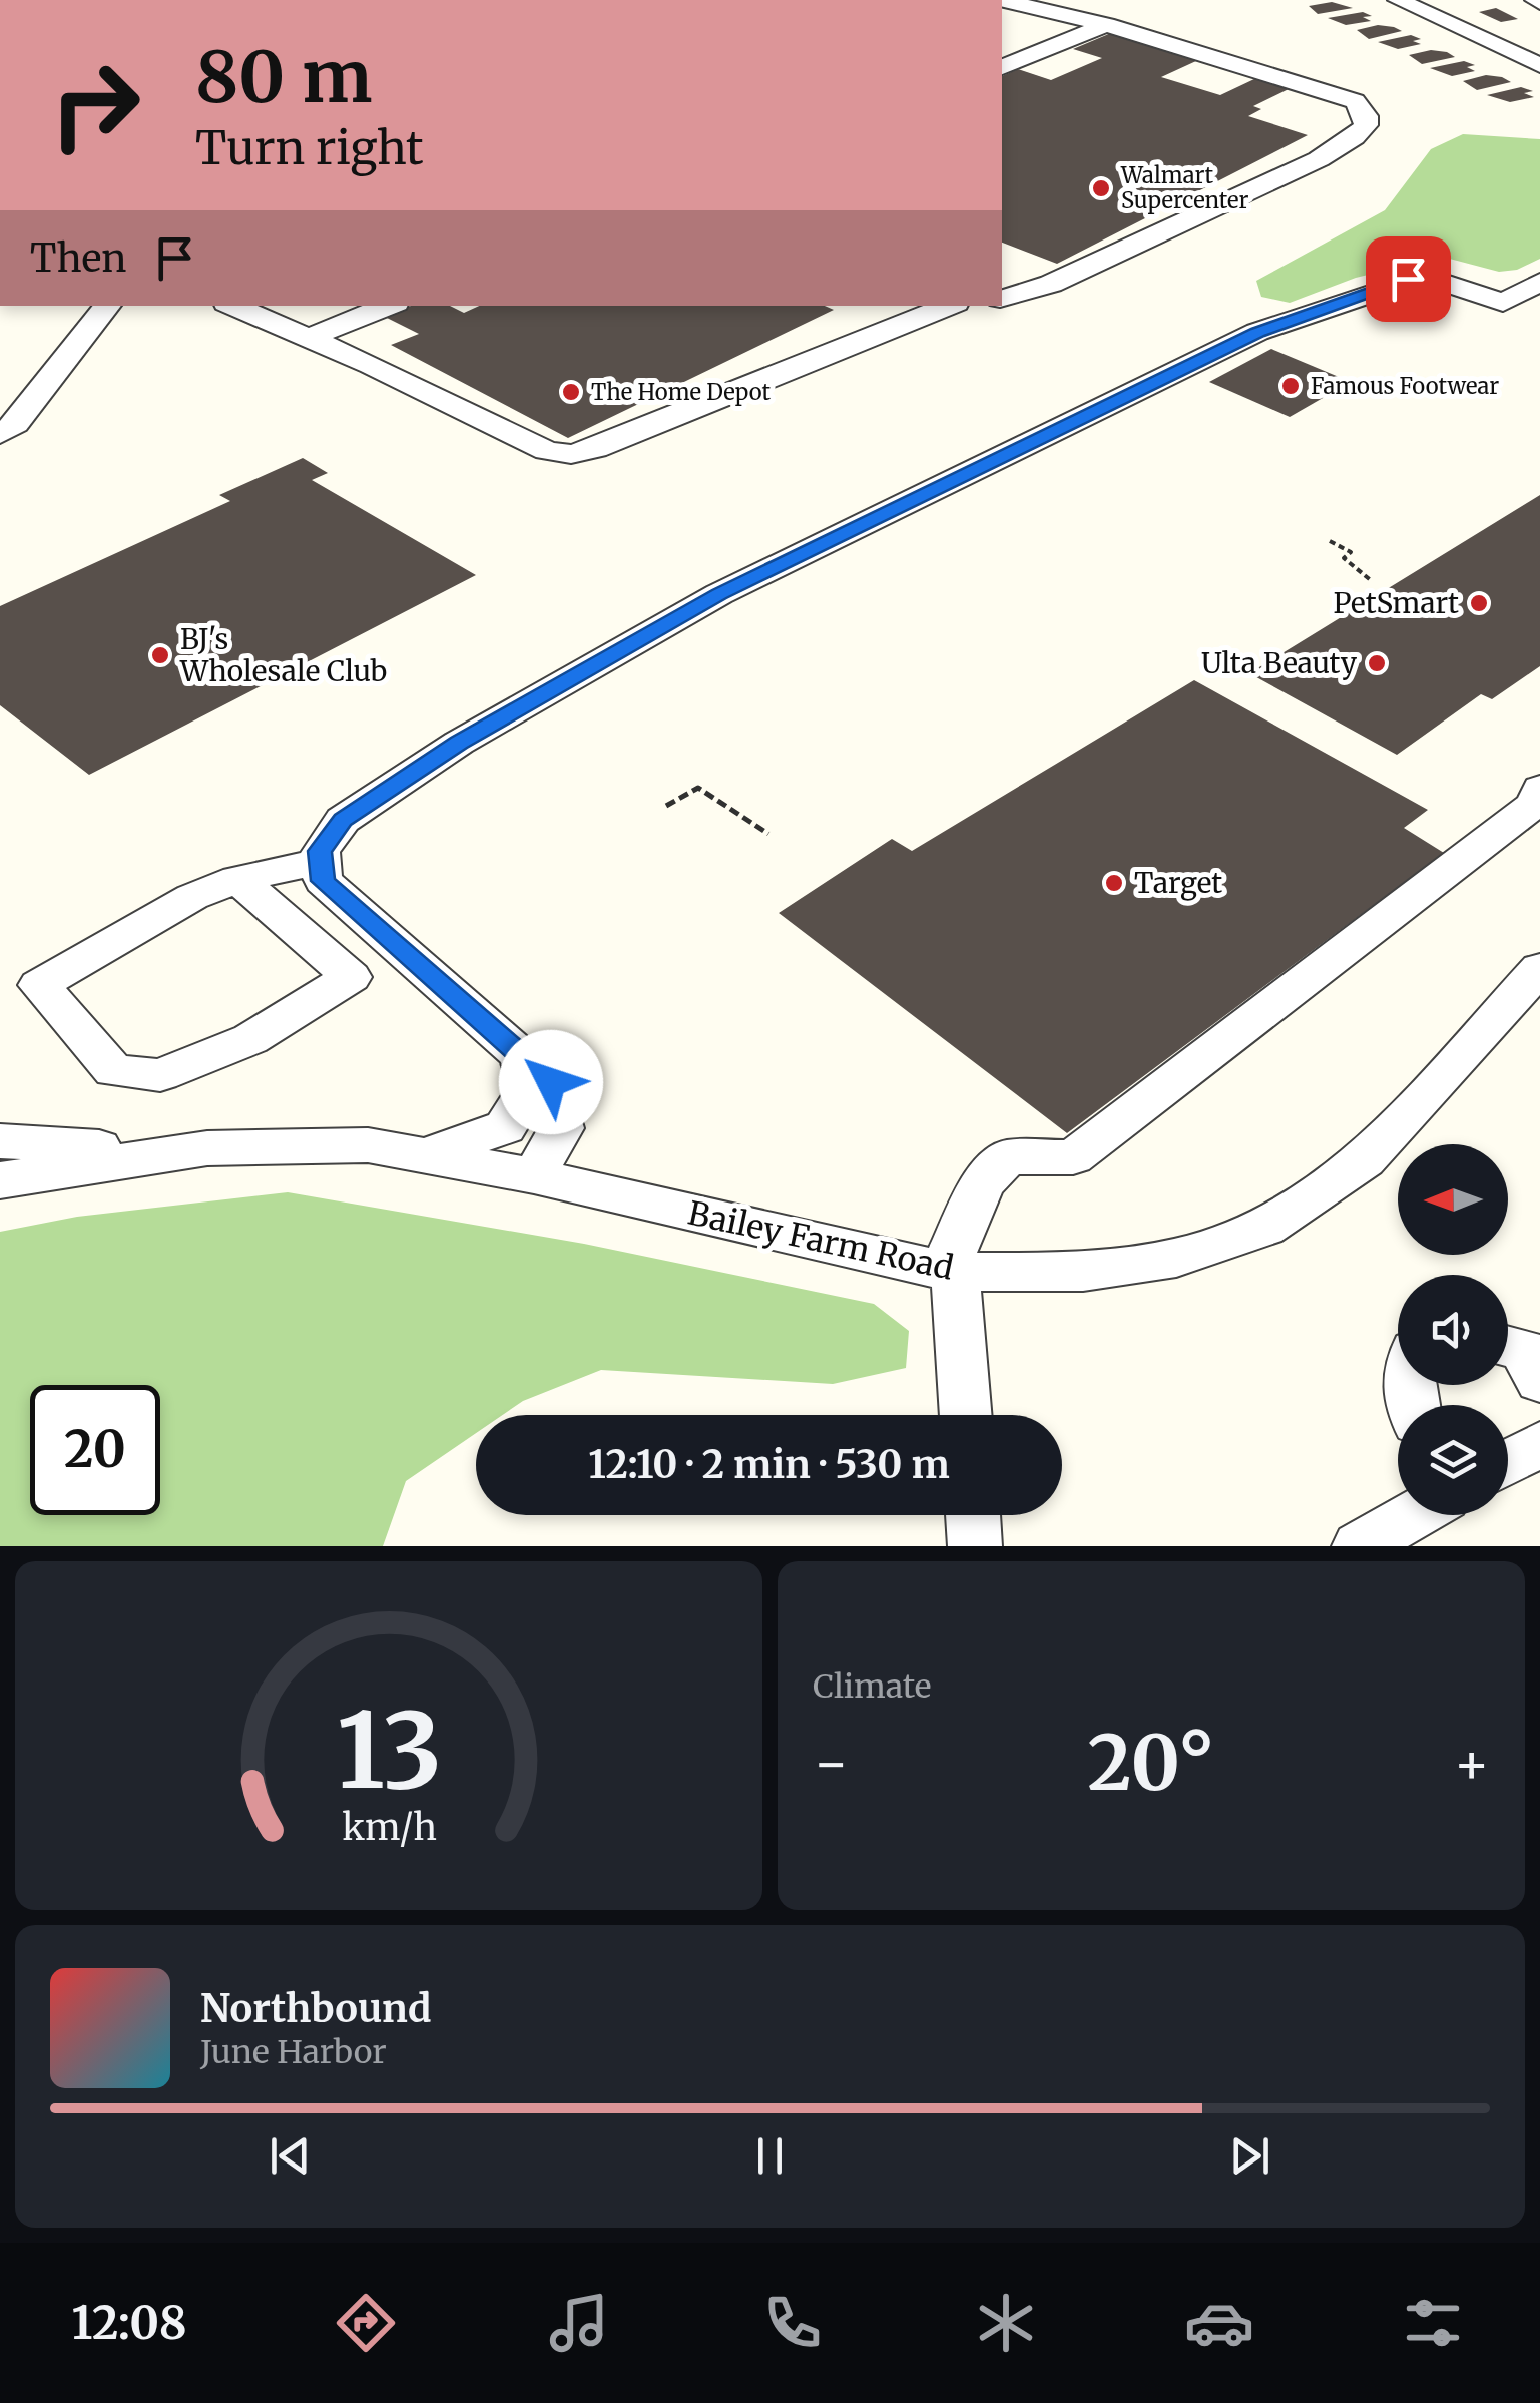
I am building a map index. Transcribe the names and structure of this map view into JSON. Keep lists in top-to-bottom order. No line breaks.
{"streets":{"street":["Bailey Farm Road"]},"places":["Walmart Supercenter","Famous Footwear","The Home Depot","PetSmart","BJ's Wholesale Club","Ulta Beauty","Target"],"north":"left","page":{"turn":["80 m","Turn right"],"then":"Then","limit":"20","trip":"12:10 · 2 min · 530 m","tile":"Climate","heat":["−","20°","+"],"song":["Northbound","June Harbor"],"tabs":"12:08","gauge":["13","km/h"]}}
